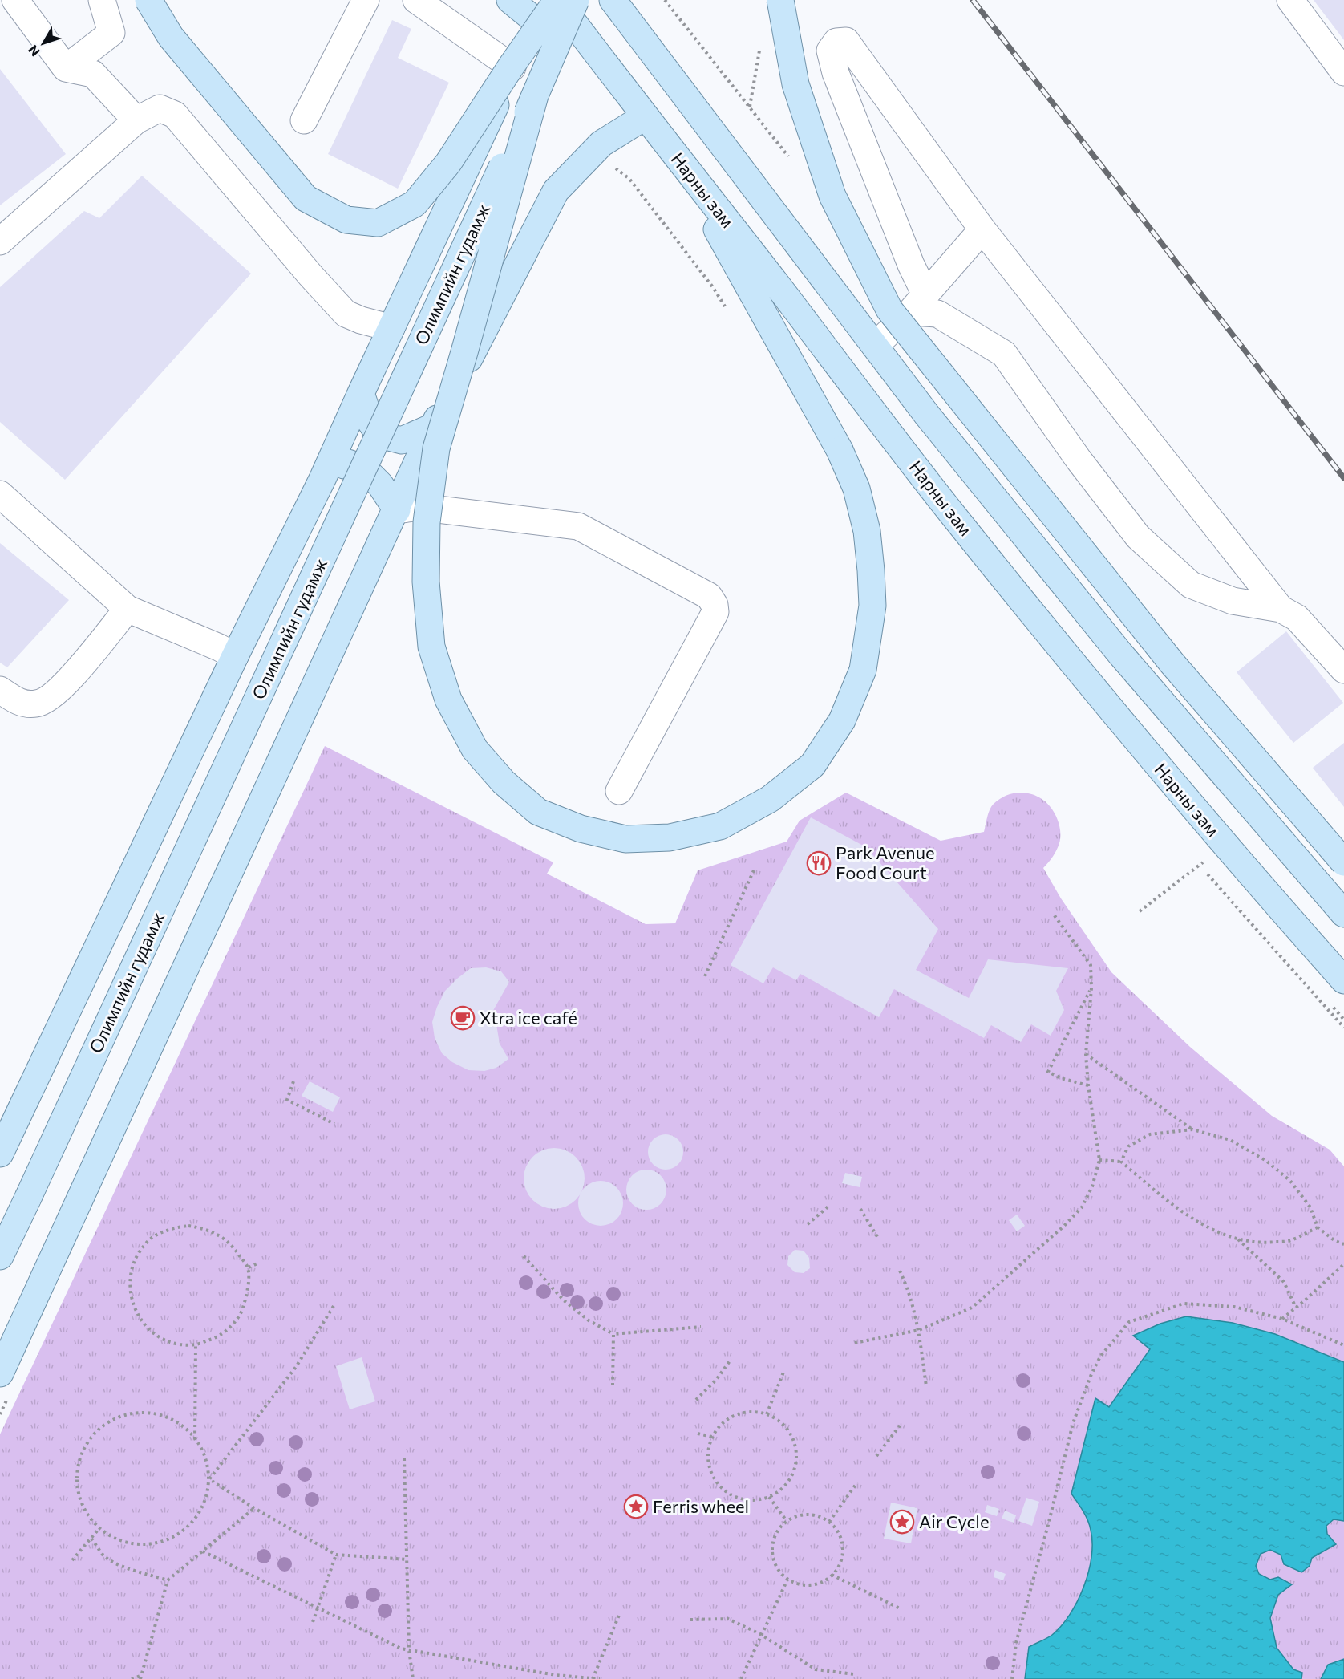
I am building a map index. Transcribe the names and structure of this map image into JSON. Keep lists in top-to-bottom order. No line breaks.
{"streets":{"main road":["Нарны зам","Олимпийн гудамж"]},"places":{"restaurant":["Park Avenue Food Court"],"cafe":["Xtra ice café"],"place":["Ferris wheel","Air Cycle"]},"north":"bottom left"}
